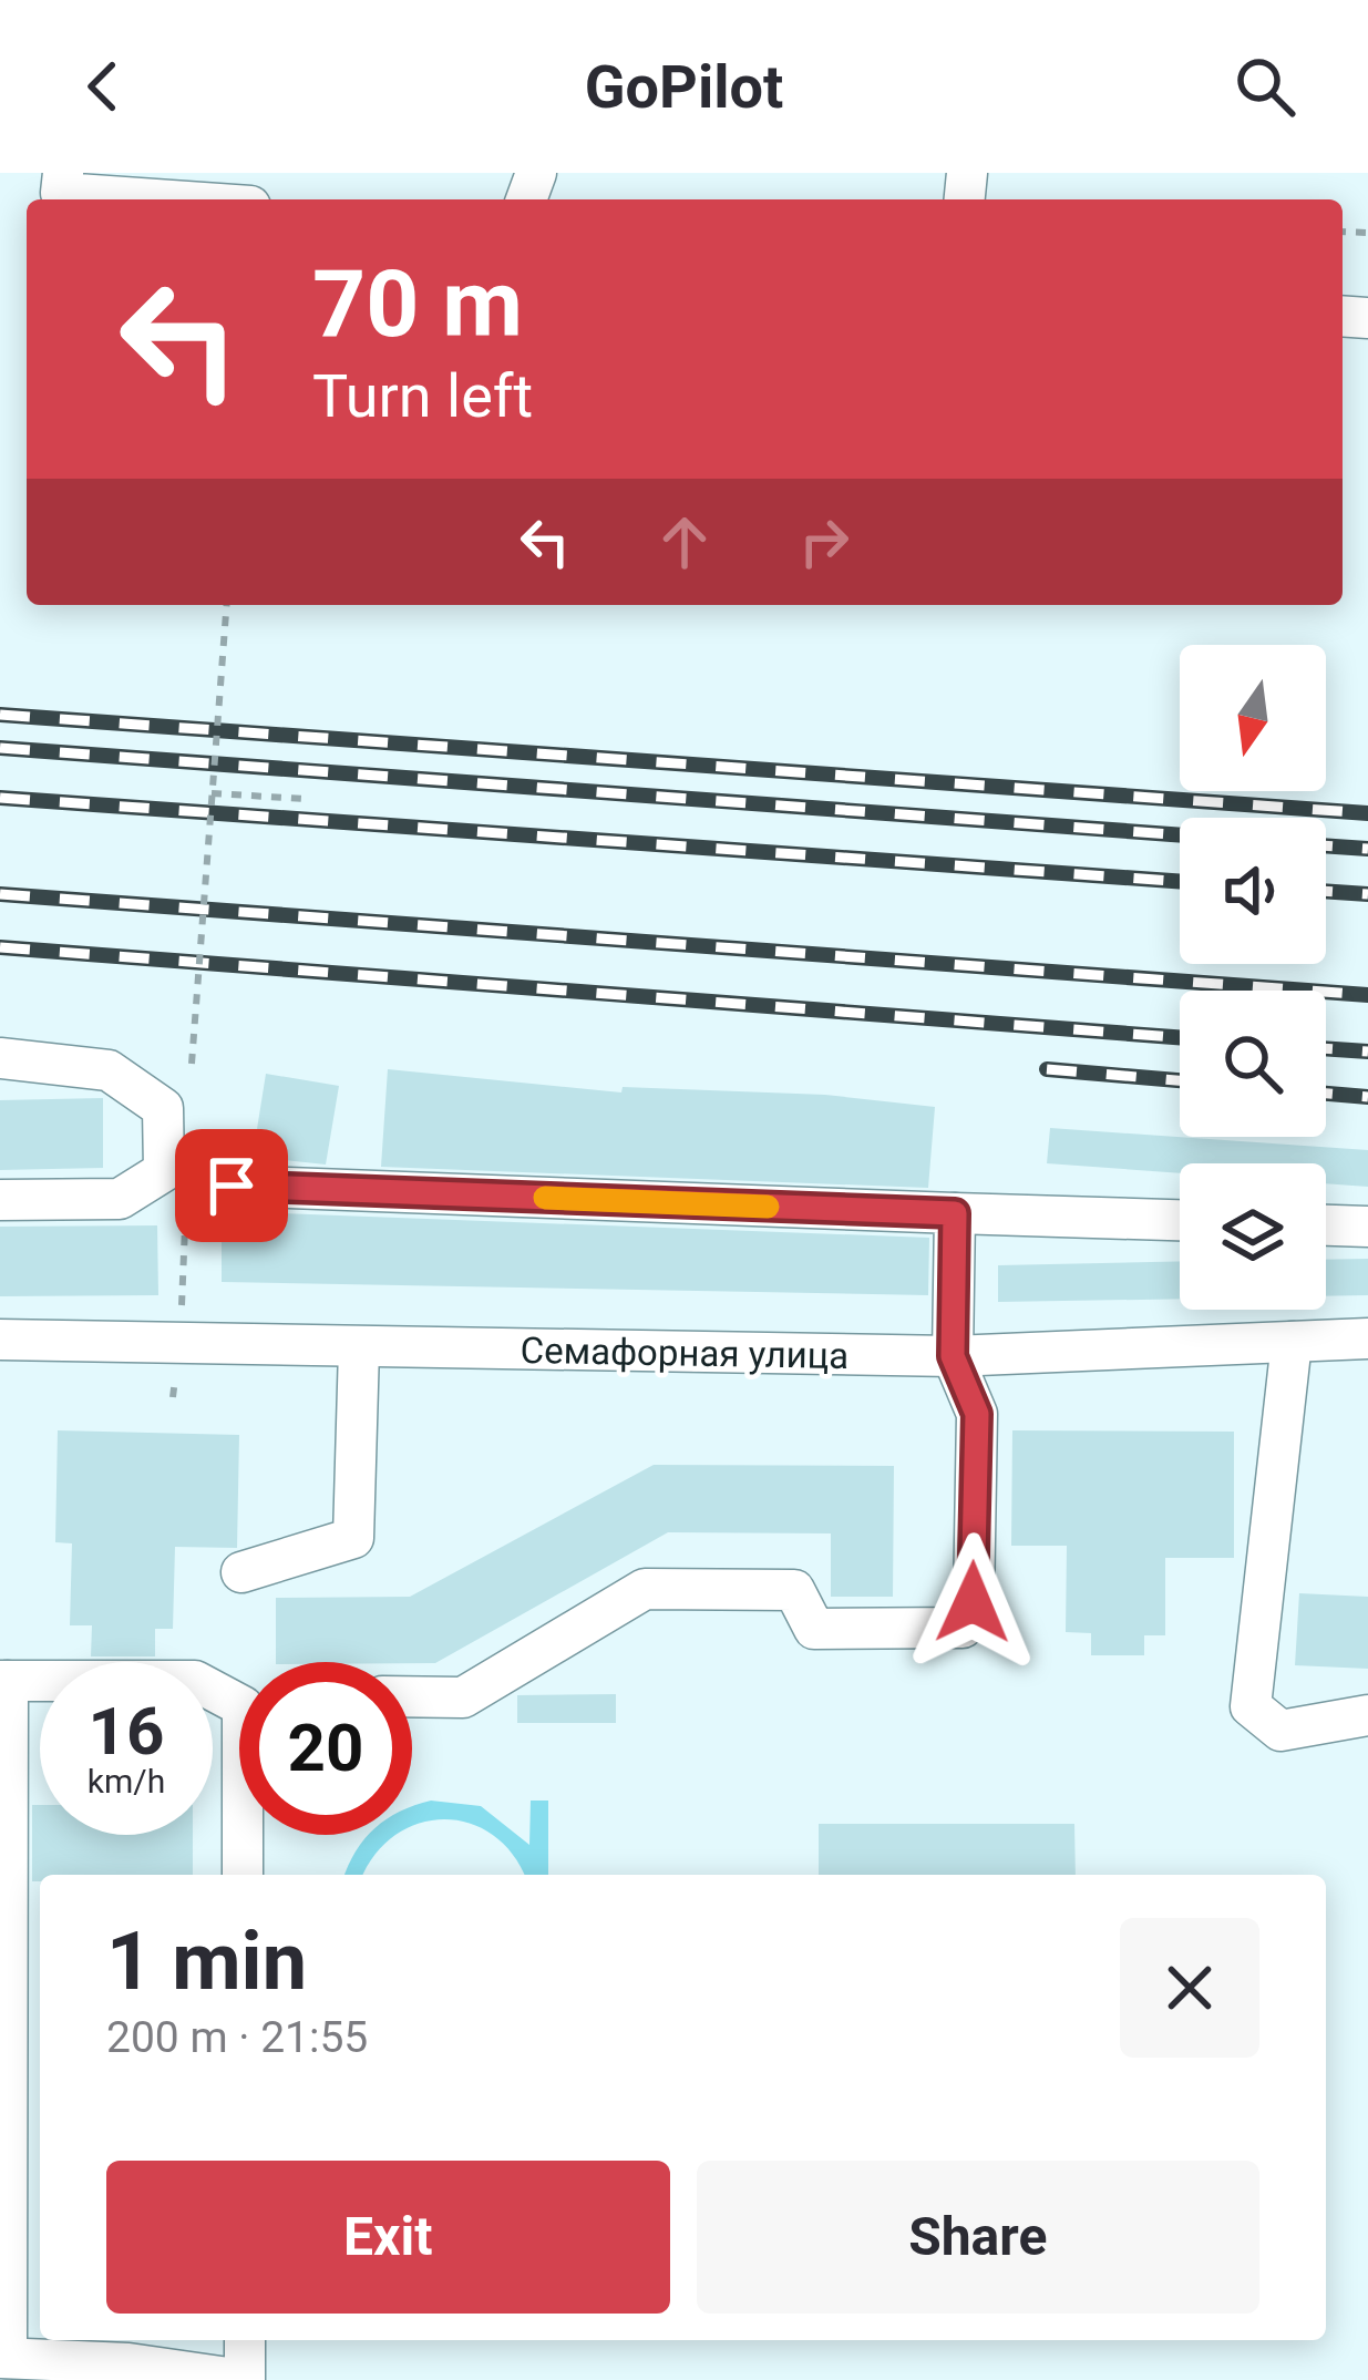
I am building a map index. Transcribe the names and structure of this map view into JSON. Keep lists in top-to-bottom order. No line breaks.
{"streets":{"street":["Семафорная улица"]},"north":"bottom","page":{"header":"GoPilot","turn":["70 m","Turn left"],"speed":"16 km/h","limit":"20","heading":["1 min","200 m · 21:55"],"buttons":["Exit","Share"]}}
